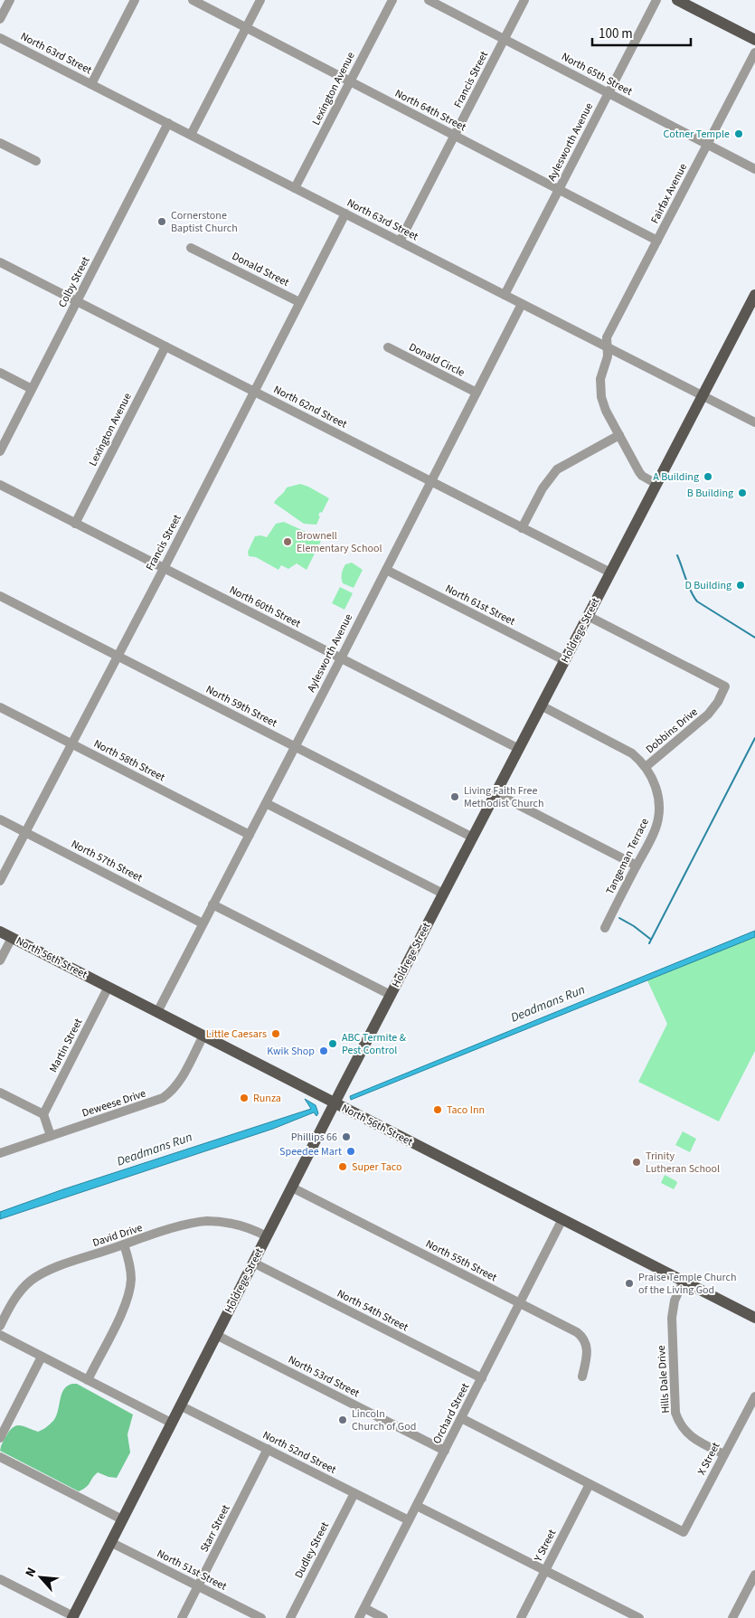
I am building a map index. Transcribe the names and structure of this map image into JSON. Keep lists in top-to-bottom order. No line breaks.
{"streets":{"main road":["Holdrege Street","North 56th Street"],"street":["North 63rd Street","North 65th Street","Francis Street","Lexington Avenue","North 64th Street","Aylesworth Avenue","Fairfax Avenue","Donald Street","Colby Street","Donald Circle","North 62nd Street","North 61st Street","North 60th Street","North 59th Street","Dobbins Drive","North 58th Street","Tangeman Terrace","North 57th Street","Martin Street","Deweese Drive","David Drive","North 55th Street","North 54th Street","North 53rd Street","Hills Dale Drive","Orchard Street","North 52nd Street","X Street","Starr Street","Y Street","Dudley Street","North 51st Street"]},"crossings":[["North 63rd Street","Francis Street"],["North 63rd Street","Lexington Avenue"],["North 63rd Street","Aylesworth Avenue"],["North 63rd Street","Fairfax Avenue"],["North 63rd Street","Colby Street"],["North 63rd Street","Holdrege Street"],["North 65th Street","Francis Street"],["North 65th Street","Aylesworth Avenue"],["North 65th Street","Fairfax Avenue"],["Francis Street","North 64th Street"],["Francis Street","Donald Street"],["Francis Street","North 62nd Street"],["Francis Street","North 60th Street"],["Francis Street","North 59th Street"],["Francis Street","North 58th Street"],["Francis Street","North 57th Street"],["Lexington Avenue","North 64th Street"],["Lexington Avenue","North 62nd Street"],["Lexington Avenue","North 60th Street"],["North 64th Street","Aylesworth Avenue"],["North 64th Street","Fairfax Avenue"],["Aylesworth Avenue","Donald Circle"],["Aylesworth Avenue","North 62nd Street"],["Aylesworth Avenue","North 61st Street"],["Aylesworth Avenue","North 60th Street"],["Aylesworth Avenue","North 59th Street"],["Aylesworth Avenue","North 58th Street"],["Aylesworth Avenue","North 57th Street"],["Aylesworth Avenue","North 56th Street"],["Fairfax Avenue","Holdrege Street"],["Colby Street","North 62nd Street"],["North 62nd Street","Holdrege Street"],["North 61st Street","Holdrege Street"],["North 60th Street","Holdrege Street"],["Holdrege Street","North 59th Street"],["Holdrege Street","Dobbins Drive"],["Holdrege Street","North 56th Street"],["Holdrege Street","David Drive"],["Holdrege Street","North 55th Street"],["Holdrege Street","North 54th Street"],["Holdrege Street","North 53rd Street"],["Holdrege Street","North 52nd Street"],["Holdrege Street","North 51st Street"],["Dobbins Drive","Tangeman Terrace"],["North 56th Street","Martin Street"],["North 56th Street","Deweese Drive"],["North 56th Street","Hills Dale Drive"],["North 56th Street","Orchard Street"],["North 55th Street","Orchard Street"],["North 54th Street","Orchard Street"],["North 53rd Street","Orchard Street"],["Hills Dale Drive","X Street"],["Orchard Street","North 52nd Street"],["North 52nd Street","Starr Street"],["North 52nd Street","Dudley Street"],["X Street","Y Street"],["Starr Street","North 51st Street"]],"water":["Deadmans Run"],"places":["Cotner Temple","Cornerstone Baptist Church","A Building","B Building","Brownell Elementary School","D Building","Living Faith Free Methodist Church","Little Caesars","ABC Termite & Pest Control","Kwik Shop","Runza","Taco Inn","Phillips 66","Speedee Mart","Trinity Lutheran School","Super Taco","Praise Temple Church of the Living God","Lincoln Church of God"],"scale_bar":"100 m","north":"top left"}
